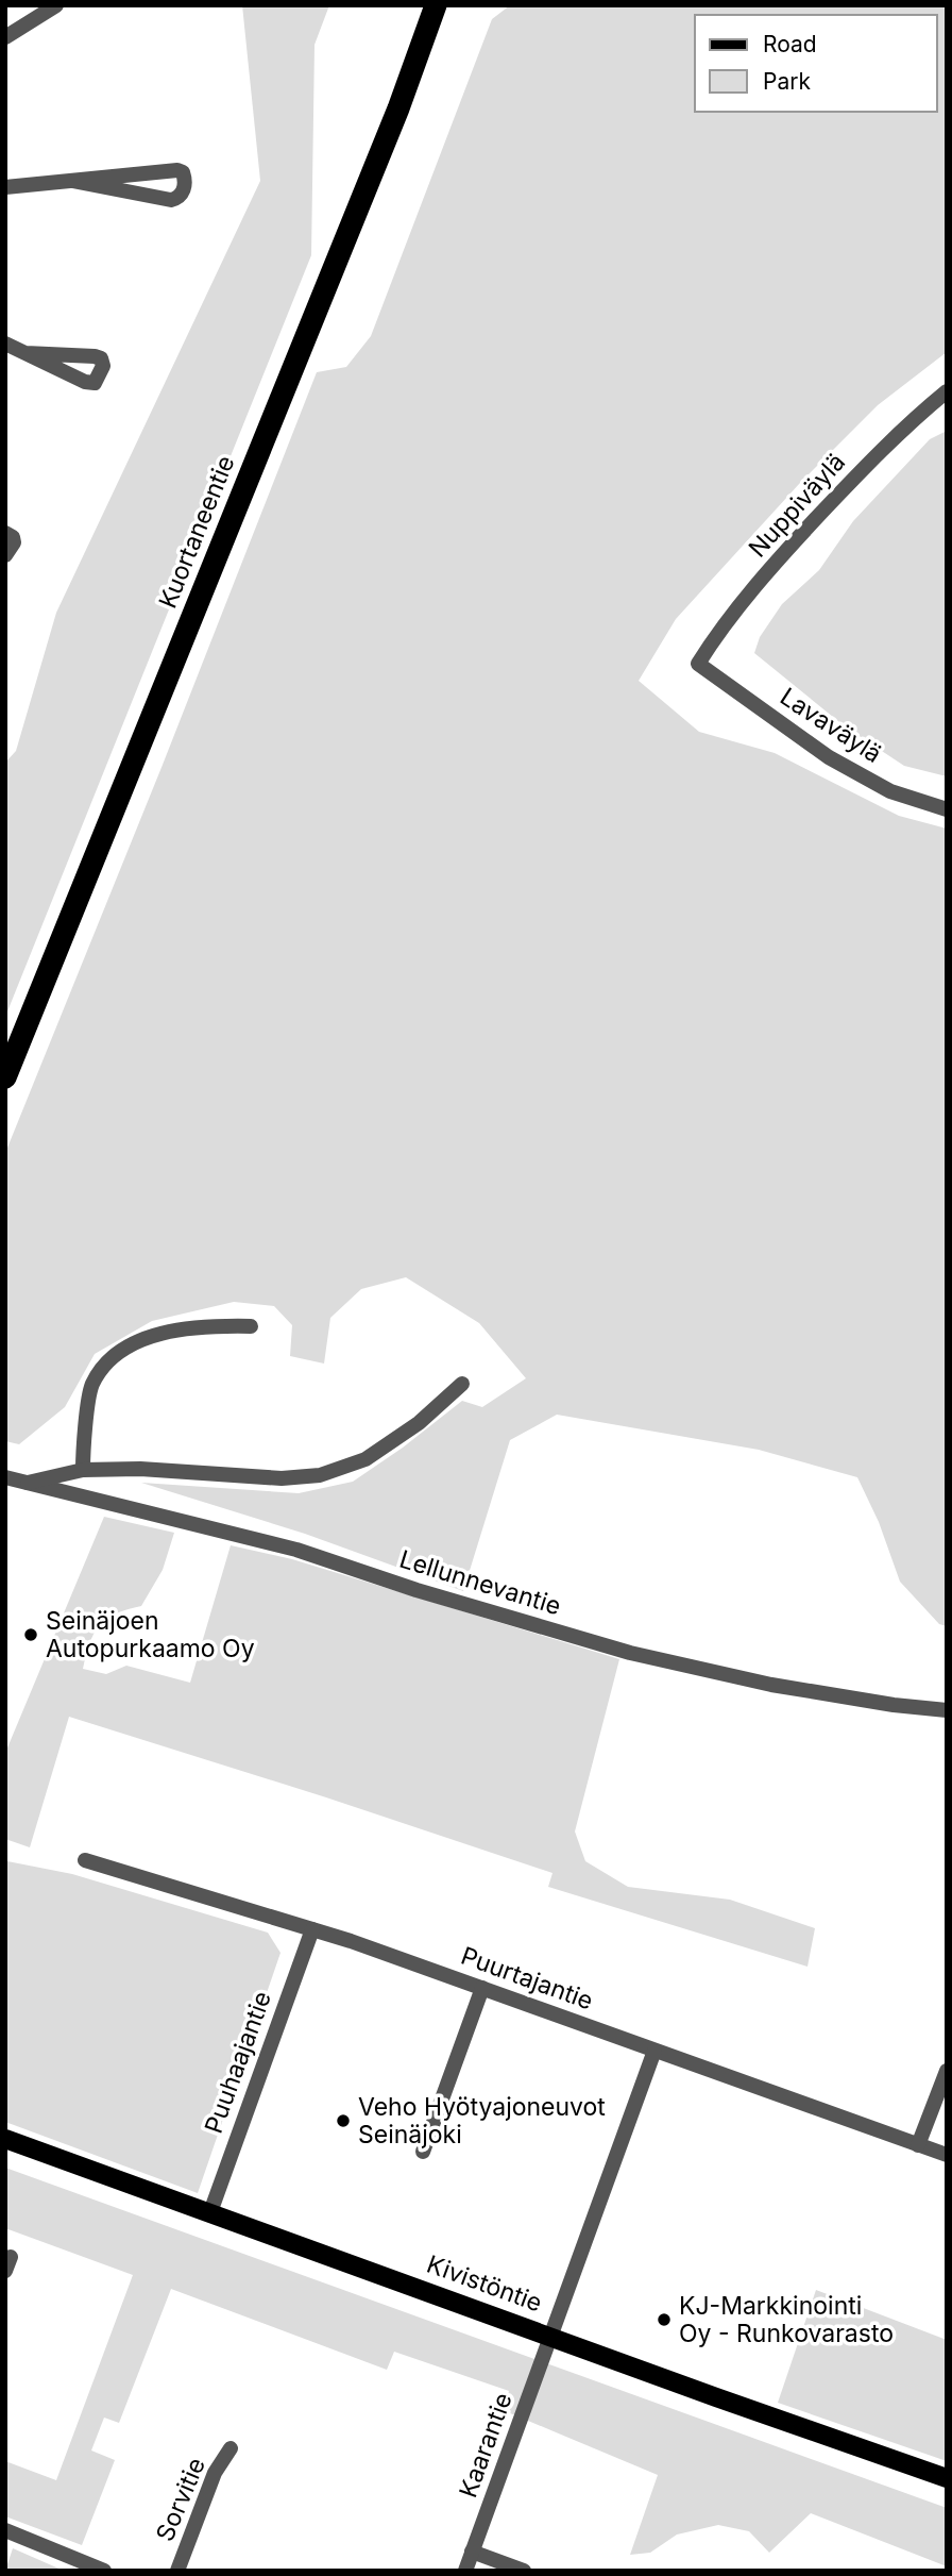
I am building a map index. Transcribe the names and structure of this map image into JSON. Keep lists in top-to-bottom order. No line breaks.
{"streets":{"highway":["Kuortaneentie"],"main road":["Kivistöntie"],"street":["Nuppiväylä","Lavaväylä","Lellunnevantie","Puurtajantie","Puuhaajantie","Kaarantie","Sorvitie"]},"crossings":[["Nuppiväylä","Lavaväylä"],["Puurtajantie","Puuhaajantie"],["Puurtajantie","Kaarantie"],["Puuhaajantie","Kivistöntie"],["Kivistöntie","Kaarantie"]],"places":["Seinäjoen Autopurkaamo Oy","Veho Hyötyajoneuvot Seinäjoki","KJ-Markkinointi Oy - Runkovarasto"],"legend":["Road","Park"]}
